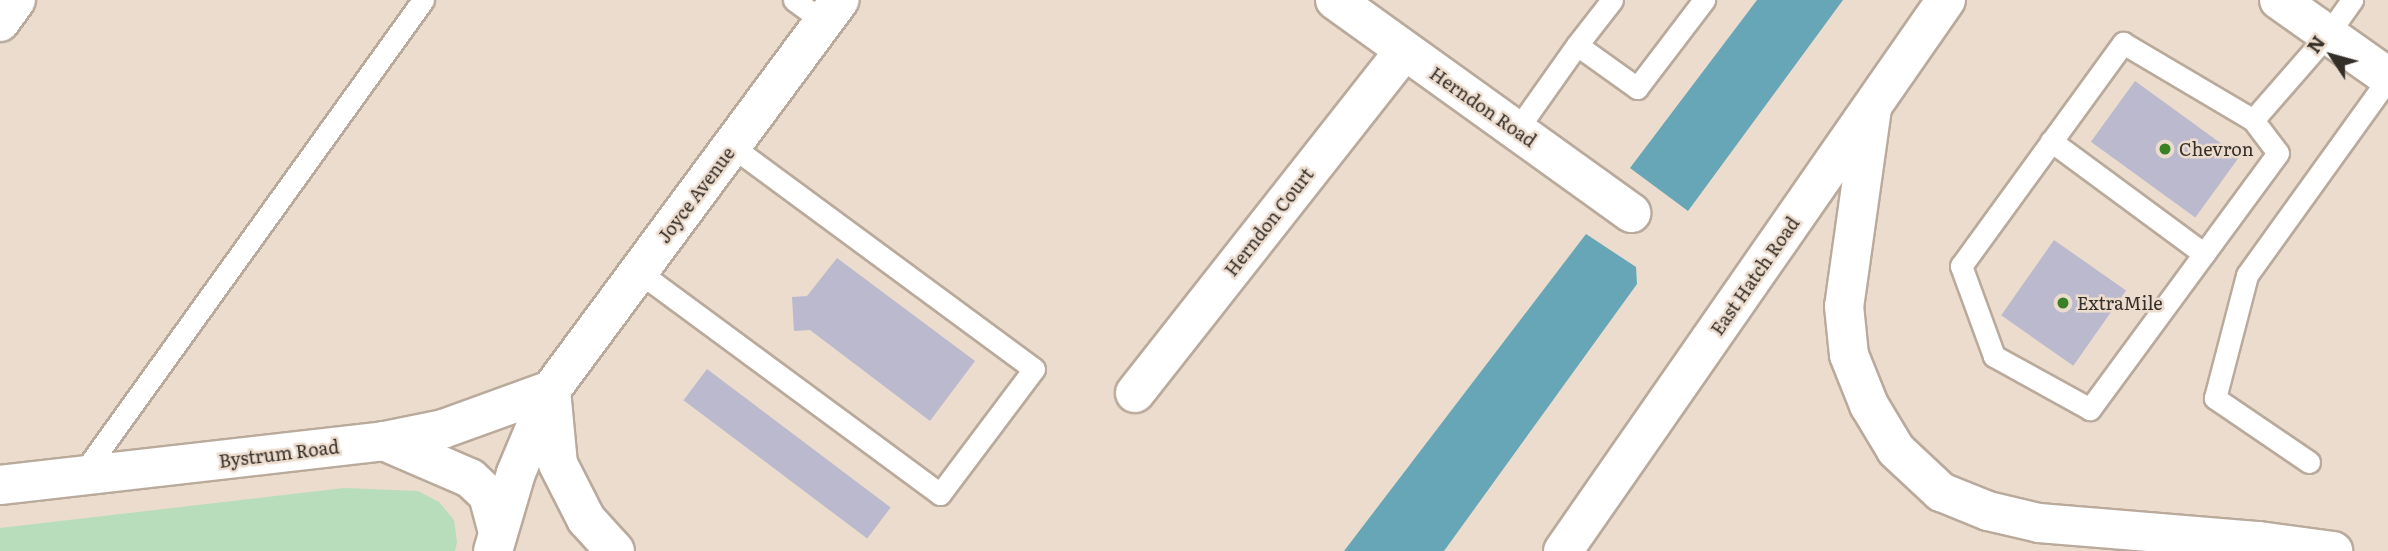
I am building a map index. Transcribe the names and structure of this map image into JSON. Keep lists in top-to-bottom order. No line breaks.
{"streets":{"main road":["Herndon Road","Joyce Avenue","Herndon Court","East Hatch Road","Bystrum Road"]},"crossings":[["Herndon Road","Herndon Court"],["Joyce Avenue","Bystrum Road"]],"places":["Chevron","ExtraMile"],"north":"top left"}
